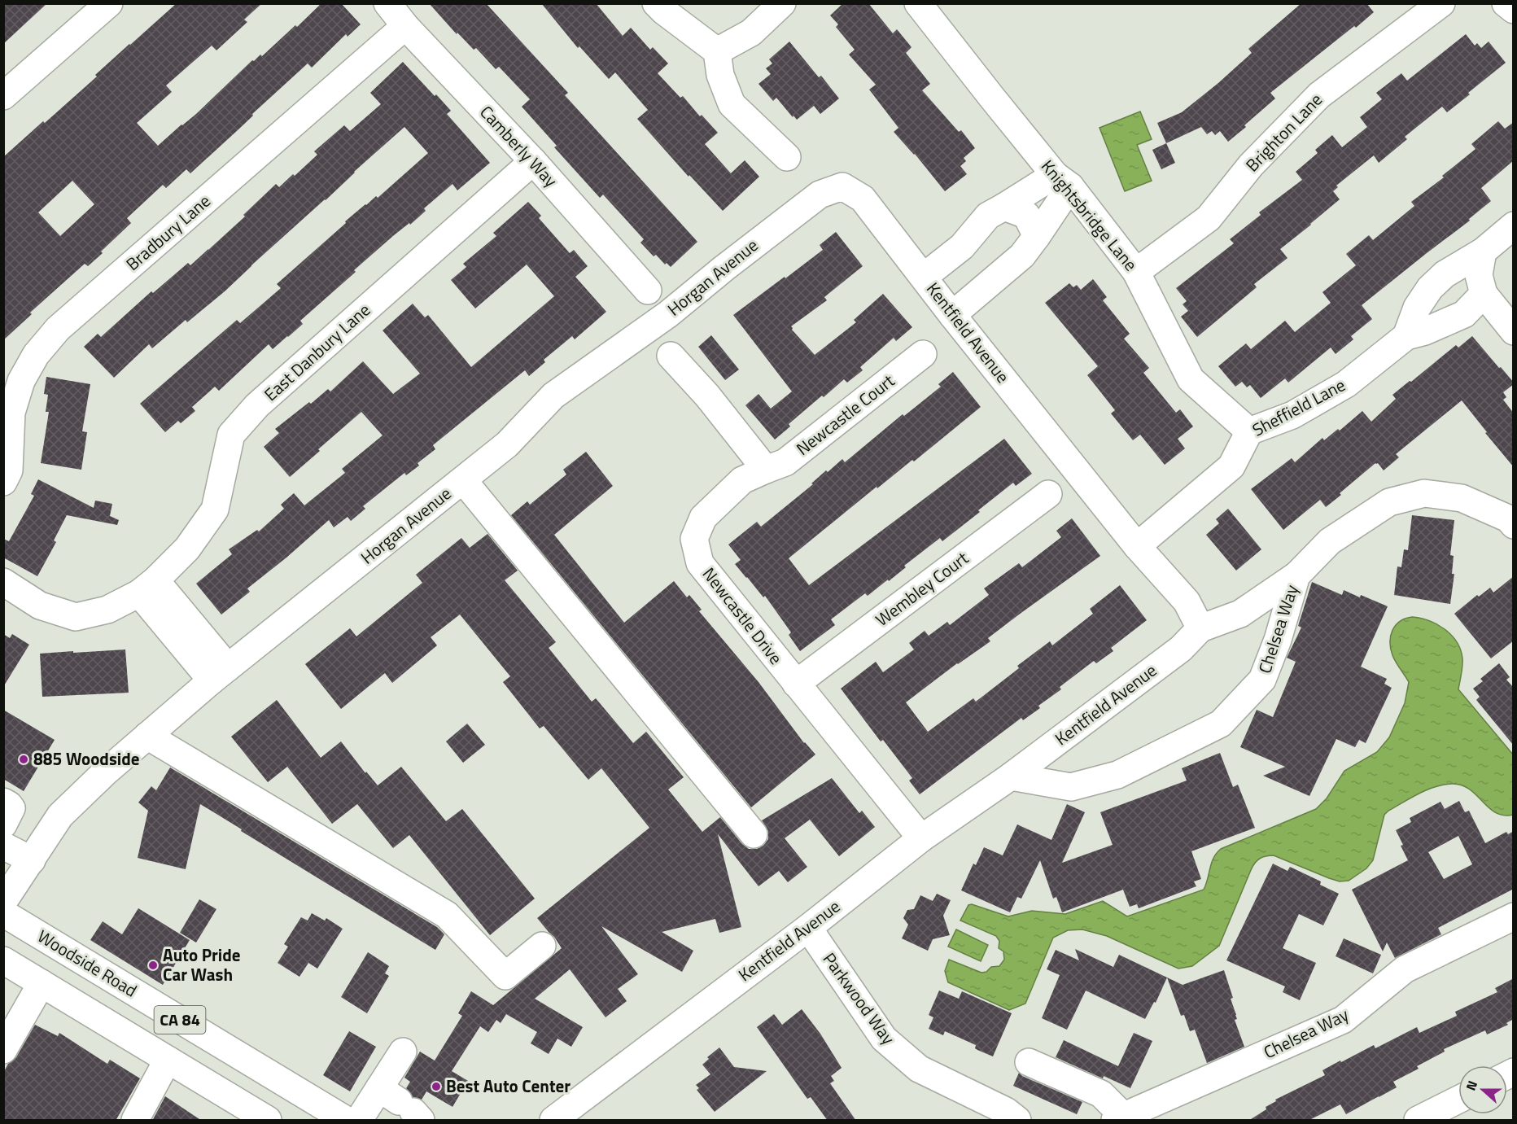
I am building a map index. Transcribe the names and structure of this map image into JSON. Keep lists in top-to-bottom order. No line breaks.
{"streets":{"street":["Brighton Lane","Camberly Way","Knightsbridge Lane","Bradbury Lane","Horgan Avenue","Kentfield Avenue","East Danbury Lane","Sheffield Lane","Newcastle Court","Wembley Court","Newcastle Drive","Chelsea Way","Woodside Road","Parkwood Way","CA 84"]},"crossings":[["Brighton Lane","Knightsbridge Lane"],["Camberly Way","Bradbury Lane"],["Camberly Way","East Danbury Lane"],["Knightsbridge Lane","Sheffield Lane"],["Horgan Avenue","Kentfield Avenue"],["Kentfield Avenue","Sheffield Lane"],["Kentfield Avenue","Newcastle Drive"],["Kentfield Avenue","Chelsea Way"],["Kentfield Avenue","Parkwood Way"],["Newcastle Court","Newcastle Drive"],["Wembley Court","Newcastle Drive"]],"places":["885 Woodside","Auto Pride Car Wash","Best Auto Center"],"north":"left"}
